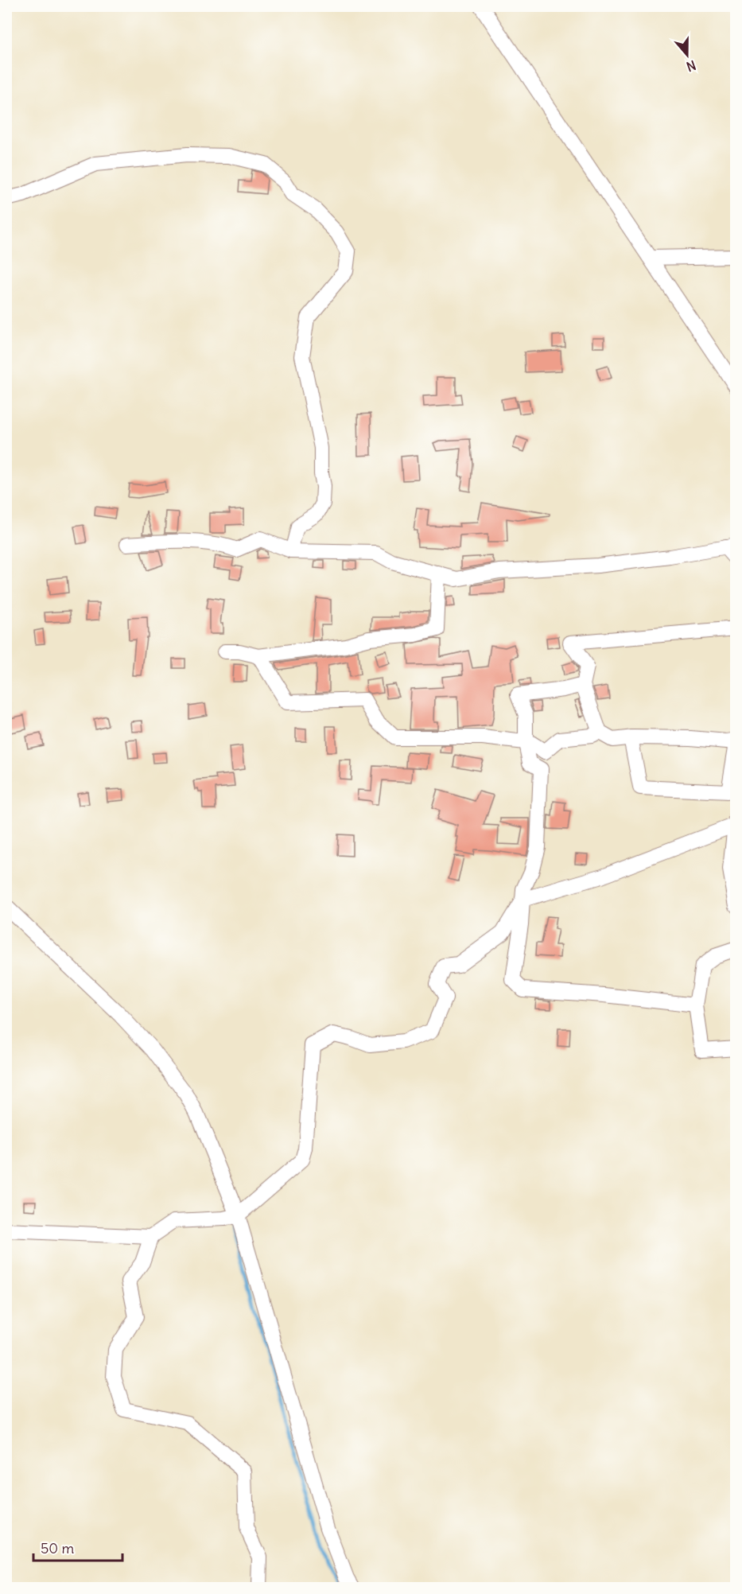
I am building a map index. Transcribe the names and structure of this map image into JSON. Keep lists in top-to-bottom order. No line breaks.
{"scale_bar":"50 m","north":"bottom"}
